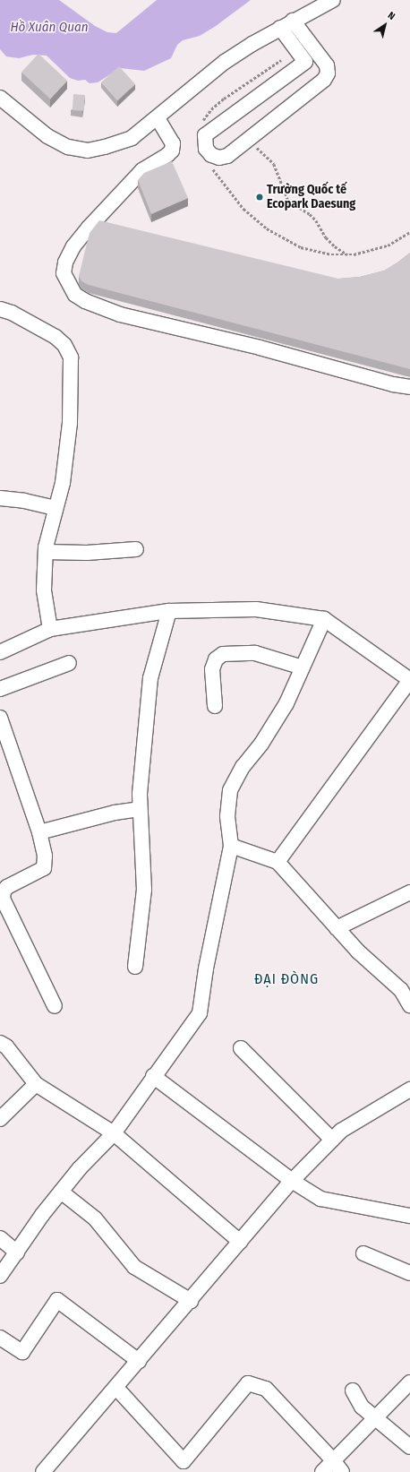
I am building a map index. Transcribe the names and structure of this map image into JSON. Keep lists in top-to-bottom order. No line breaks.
{"districts":["ĐẠI ĐÒNG"],"water":["Hồ Xuân Quan"],"places":["Trường Quốc tế Ecopark Daesung"],"north":"top right"}
